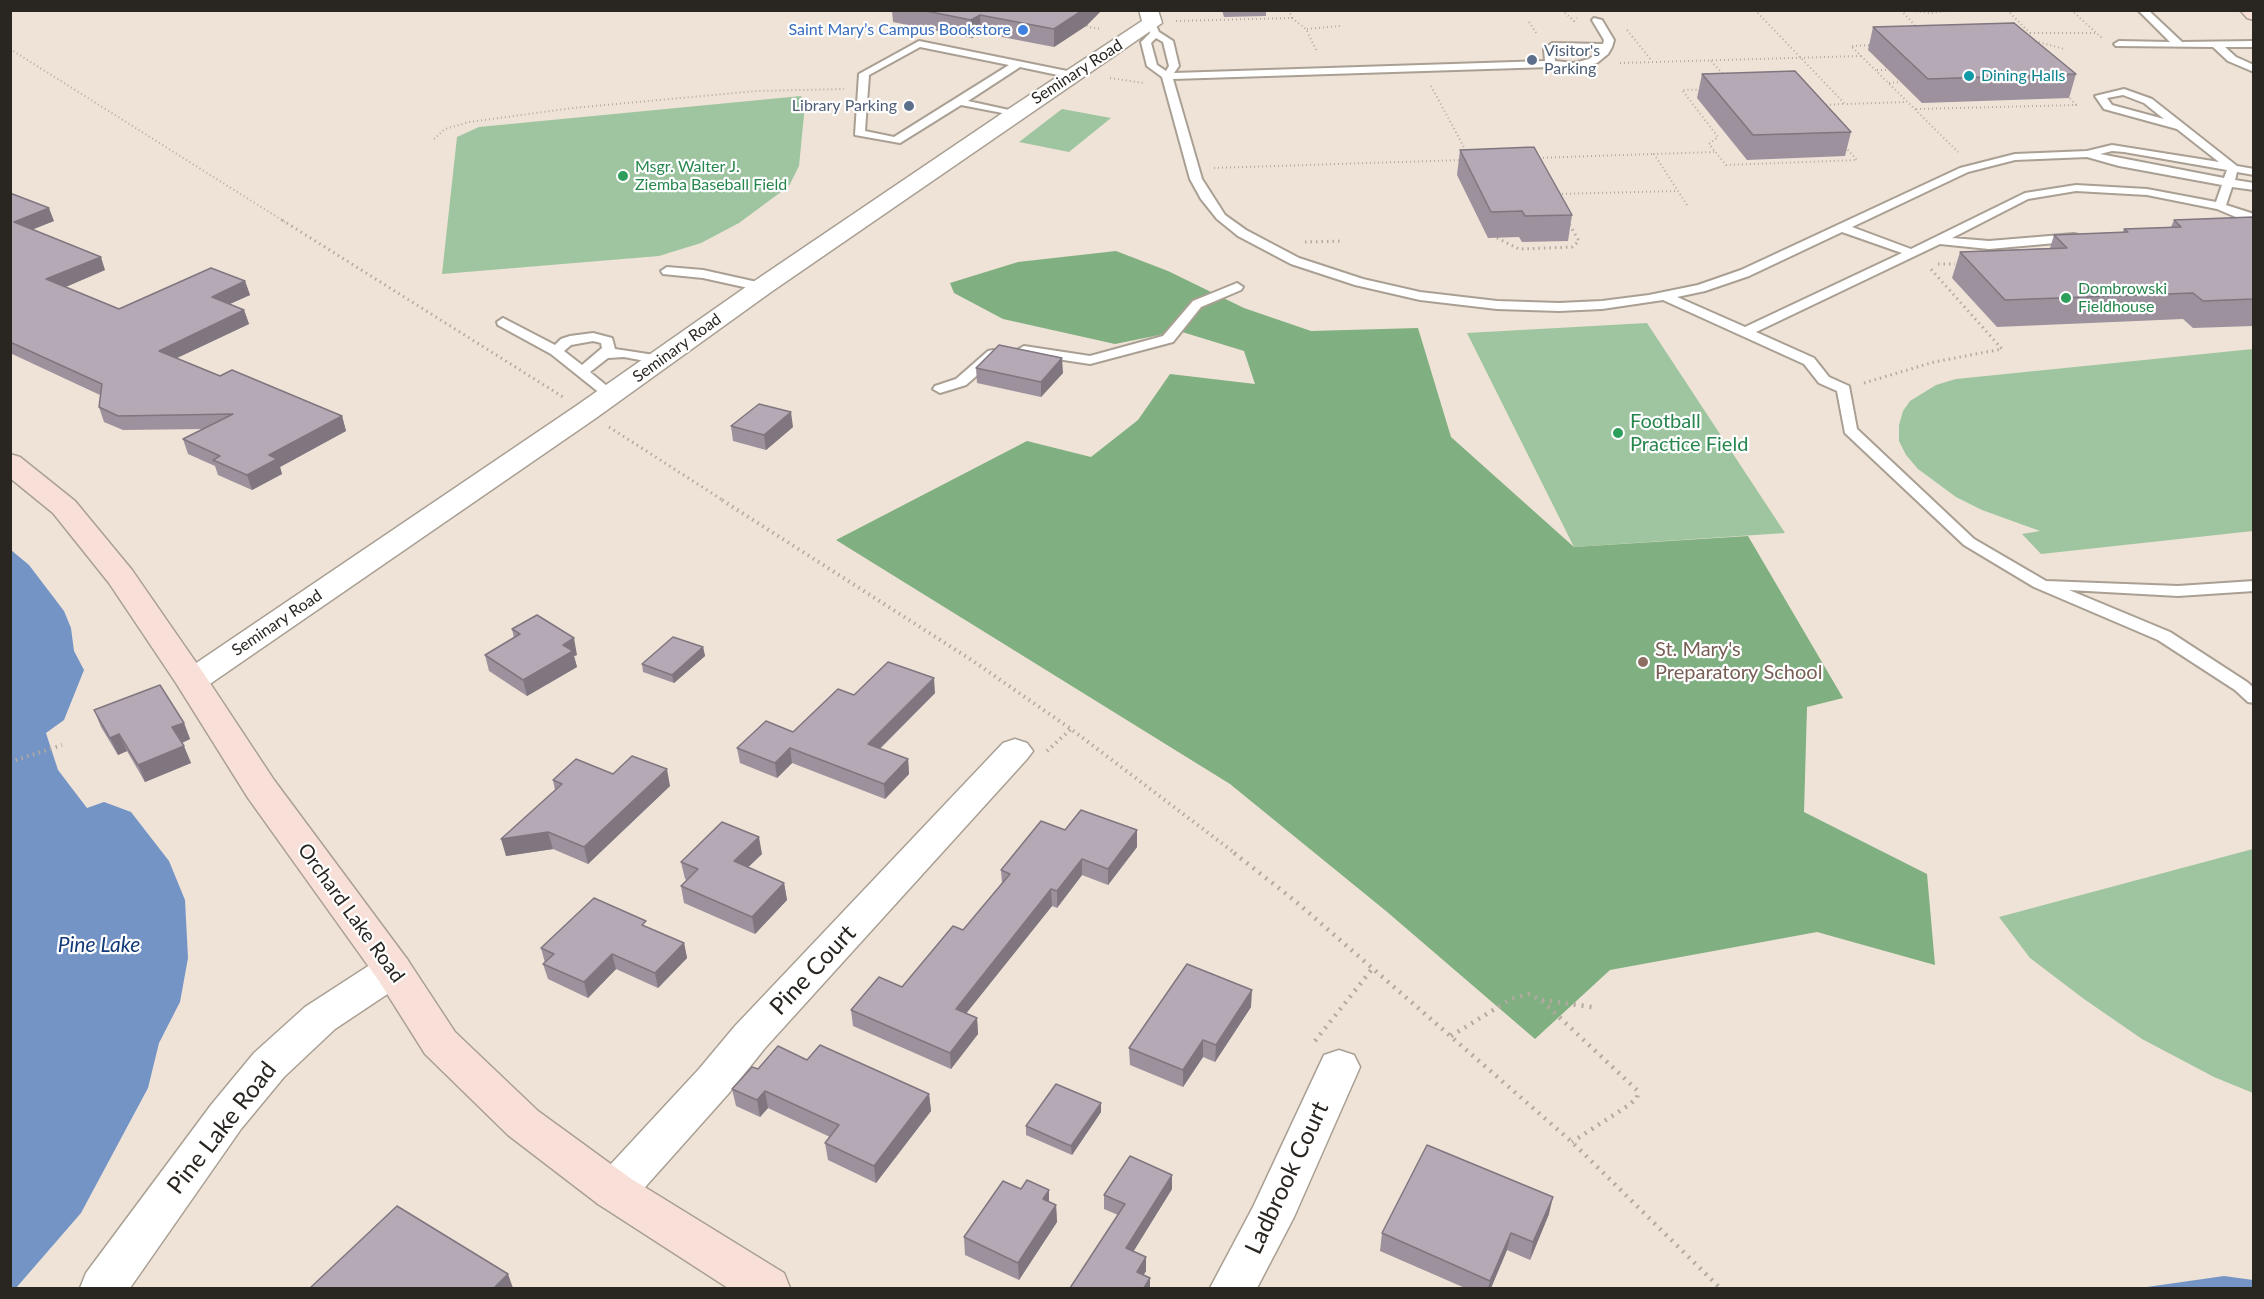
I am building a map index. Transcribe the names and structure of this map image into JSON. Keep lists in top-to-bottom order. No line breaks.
{"streets":{"main road":["Orchard Lake Road"],"street":["Seminary Road","Pine Court","Pine Lake Road","Ladbrook Court"]},"crossings":[["Seminary Road","Orchard Lake Road"],["Orchard Lake Road","Pine Court"],["Orchard Lake Road","Pine Lake Road"]],"water":["Pine Lake"],"places":["Saint Mary’s Campus Bookstore","Visitor's Parking","Dining Halls","Library Parking","Msgr. Walter J. Ziemba Baseball Field","Dombrowski Fieldhouse","Football Practice Field","St. Mary's Preparatory School"]}
